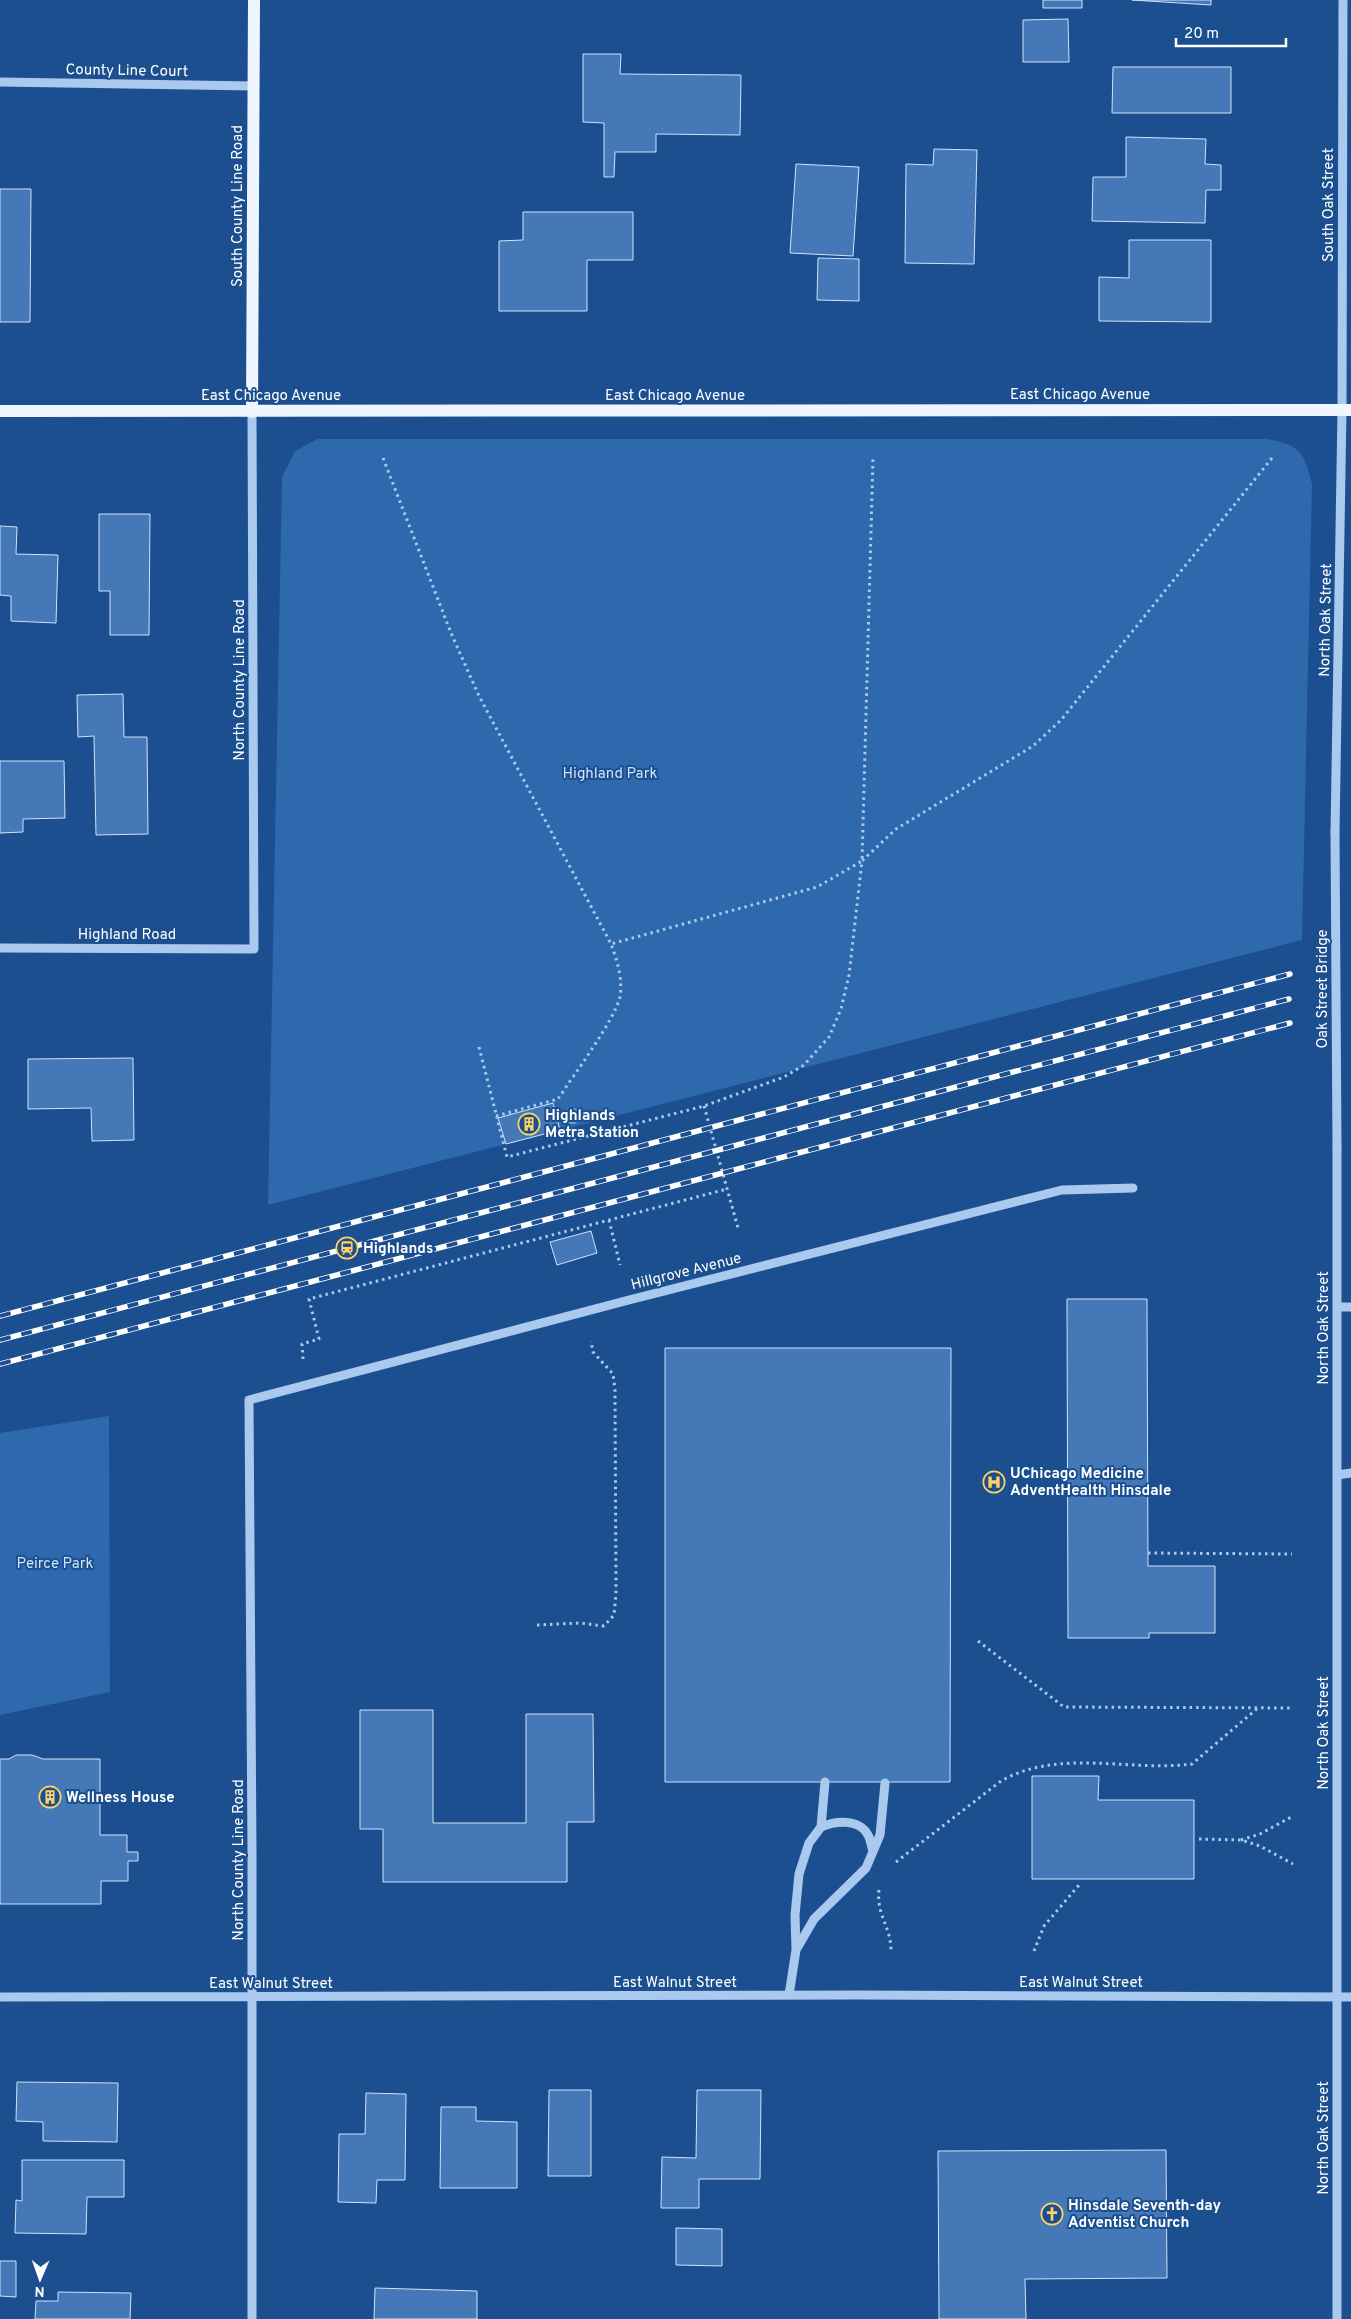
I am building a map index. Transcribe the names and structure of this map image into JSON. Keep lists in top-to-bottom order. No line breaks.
{"streets":{"main road":["South County Line Road","East Chicago Avenue"],"street":["County Line Court","South Oak Street","North Oak Street","North County Line Road","Highland Road","Oak Street Bridge","Hillgrove Avenue","East Walnut Street"]},"crossings":[["County Line Court","South County Line Road"],["South Oak Street","East Chicago Avenue"],["South Oak Street","North Oak Street"],["South County Line Road","East Chicago Avenue"],["South County Line Road","North County Line Road"],["East Chicago Avenue","North Oak Street"],["East Chicago Avenue","North County Line Road"],["North Oak Street","Oak Street Bridge"],["North Oak Street","East Walnut Street"],["North County Line Road","Highland Road"],["North County Line Road","Hillgrove Avenue"],["North County Line Road","East Walnut Street"]],"parks":["Highland Park","Peirce Park"],"places":{"building":["Highlands Metra Station","Wellness House"],"station":["Highlands"],"hospital":["UChicago Medicine AdventHealth Hinsdale"],"church":["Hinsdale Seventh-day Adventist Church"]},"scale_bar":"20 m","north":"bottom"}
